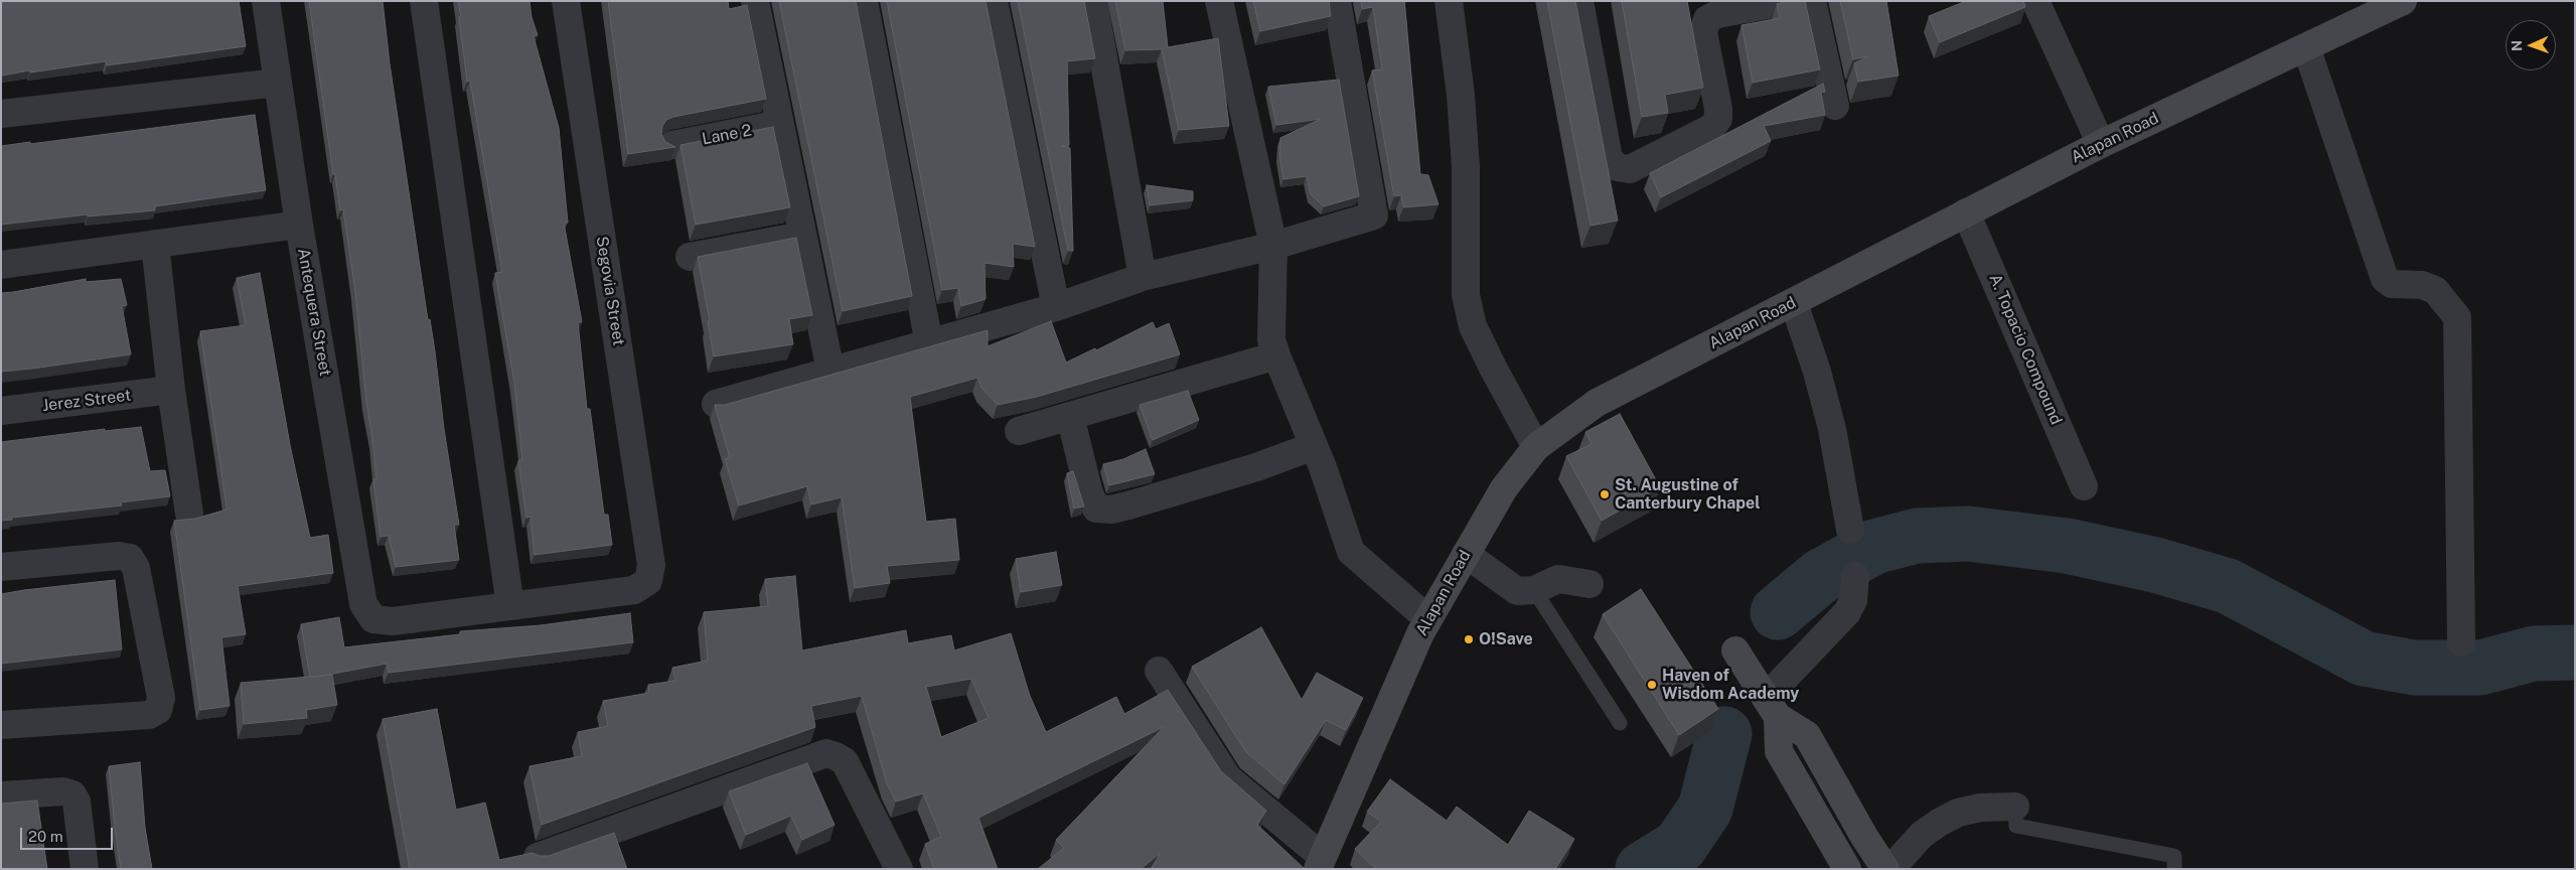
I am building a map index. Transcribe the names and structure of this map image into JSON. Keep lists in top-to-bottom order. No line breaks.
{"streets":{"street":["Lane 2","Alapan Road","Segovia Street","Antequera Street","A. Topacio Compound","Jerez Street"]},"crossings":[["Alapan Road","A. Topacio Compound"],["Segovia Street","Antequera Street"]],"places":["St. Augustine of Canterbury Chapel","O!Save","Haven of Wisdom Academy"],"scale_bar":"20 m","north":"left"}
